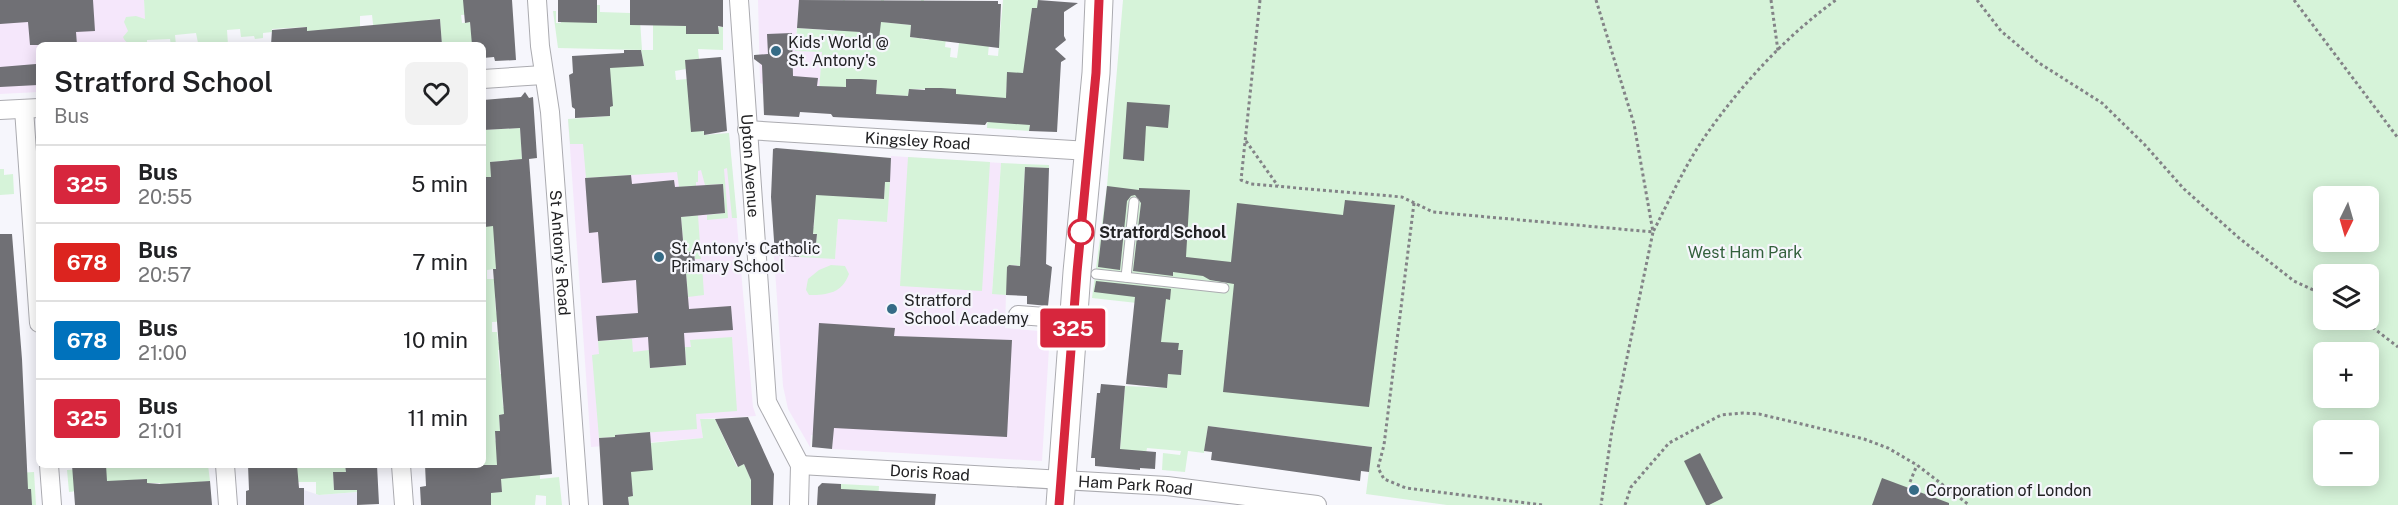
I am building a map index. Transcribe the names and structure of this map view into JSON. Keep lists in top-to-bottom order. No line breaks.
{"streets":{"street":["Kingsley Road","Upton Avenue","St Antony's Road","Doris Road","Ham Park Road"]},"crossings":[["Kingsley Road","Upton Avenue"],["Upton Avenue","Doris Road"],["Doris Road","Ham Park Road"]],"parks":["West Ham Park"],"places":["Kids' World @ St. Antony's","Stratford School","St Antony's Catholic Primary School","Stratford School Academy","Corporation of London"],"lines":["bus line 325"],"north":"bottom","page":{"on_map":"325","heading":["Stratford School","Bus"],"list":[{"mark":"325","name":"Bus","note":"20:55","value":"5 min"},{"mark":"678","name":"Bus","note":"20:57","value":"7 min"},{"mark":"678","name":"Bus","note":"21:00","value":"10 min"},{"mark":"325","name":"Bus","note":"21:01","value":"11 min"}],"map_buttons":["+","−"]}}
